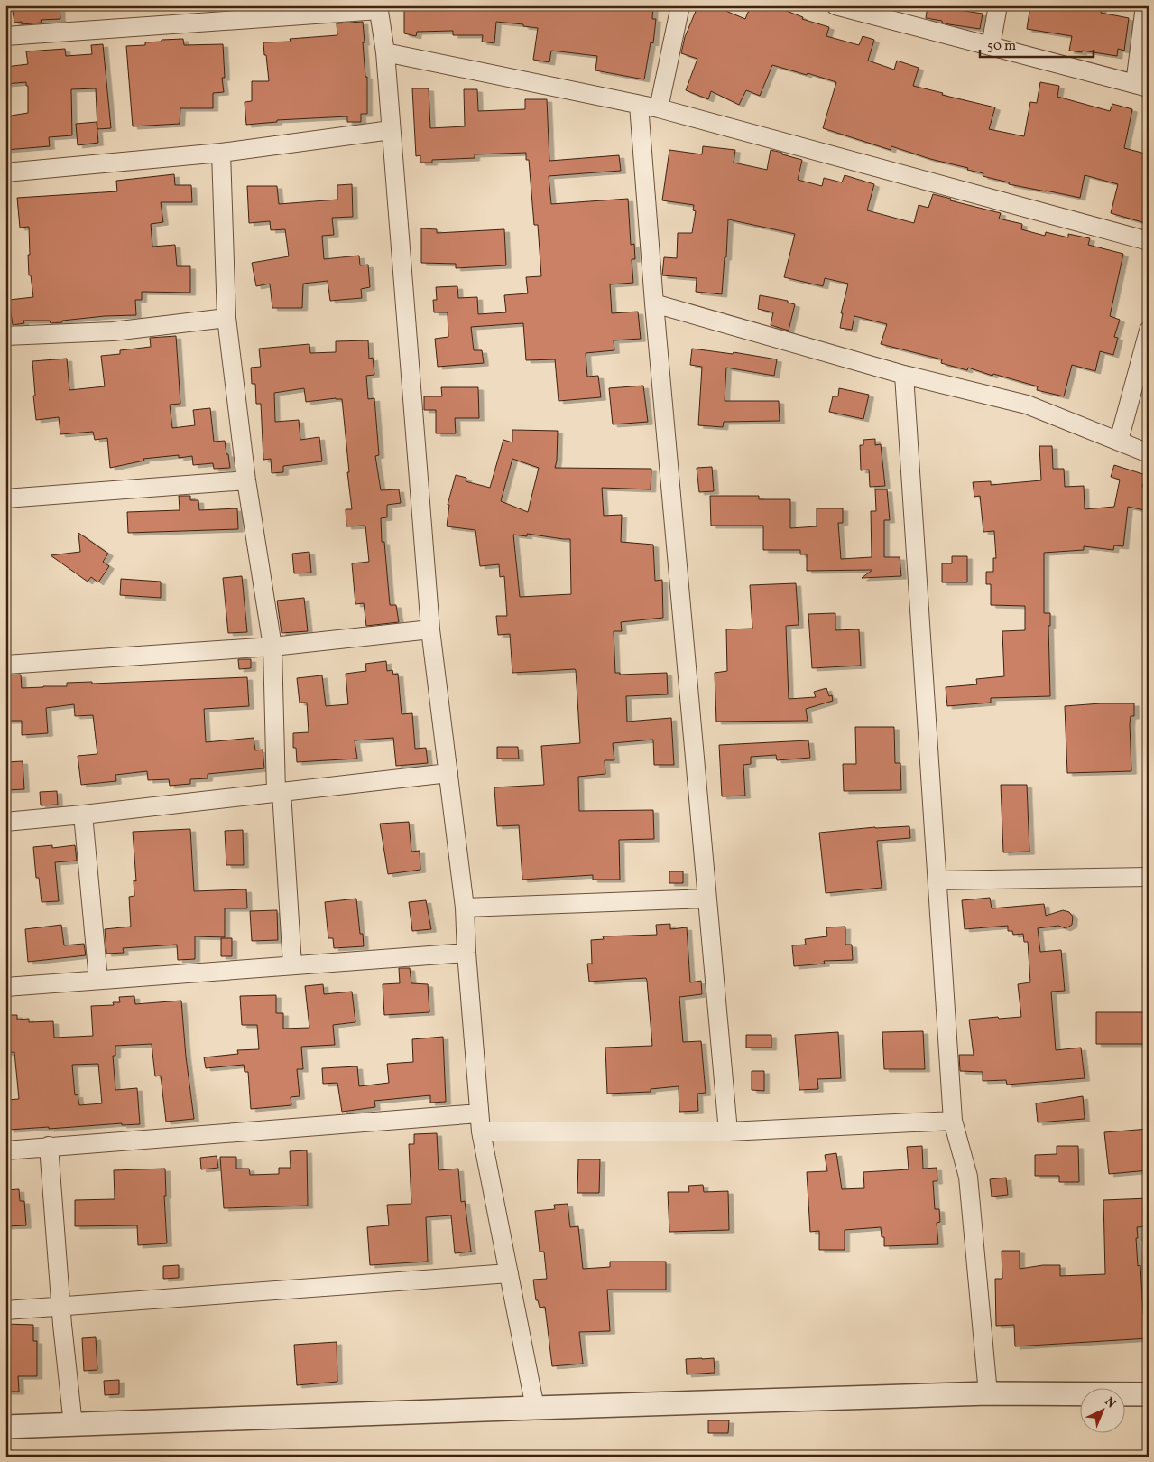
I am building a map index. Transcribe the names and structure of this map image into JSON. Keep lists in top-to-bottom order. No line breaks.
{"scale_bar":"50 m","north":"top right"}
